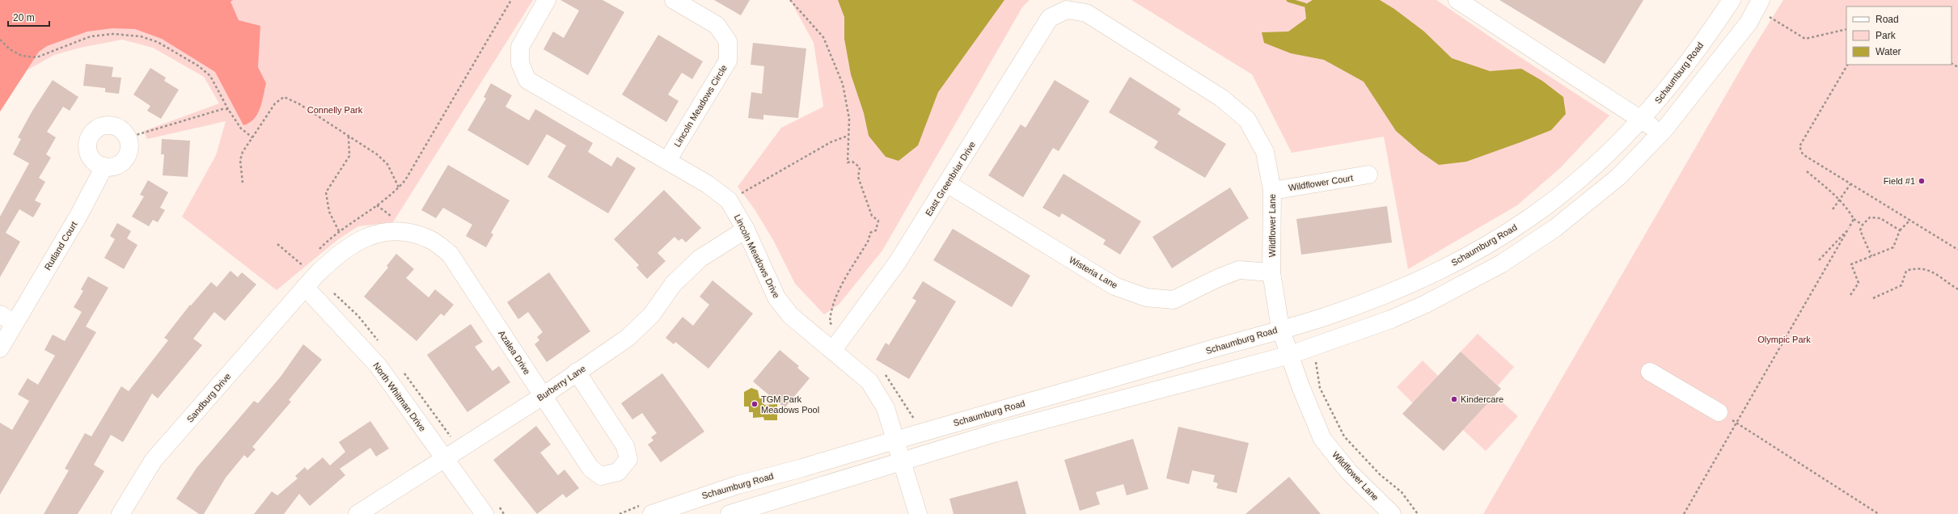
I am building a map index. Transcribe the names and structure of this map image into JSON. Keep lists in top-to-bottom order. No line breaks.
{"streets":{"street":["Schaumburg Road","Lincoln Meadows Circle","East Greenbriar Drive","Wildflower Court","Wildflower Lane","Rutland Court","Lincoln Meadows Drive","Wisteria Lane","Azalea Drive","Burberry Lane","North Whitman Drive","Sandburg Drive"]},"crossings":[["Schaumburg Road","Wildflower Lane"],["Schaumburg Road","Lincoln Meadows Drive"],["Lincoln Meadows Circle","Lincoln Meadows Drive"],["East Greenbriar Drive","Wildflower Lane"],["East Greenbriar Drive","Lincoln Meadows Drive"],["East Greenbriar Drive","Wisteria Lane"],["Wildflower Court","Wildflower Lane"],["Wildflower Lane","Wisteria Lane"],["Lincoln Meadows Drive","Burberry Lane"],["Azalea Drive","Burberry Lane"],["Azalea Drive","North Whitman Drive"],["Azalea Drive","Sandburg Drive"],["Burberry Lane","North Whitman Drive"],["North Whitman Drive","Sandburg Drive"]],"parks":["Connelly Park","Olympic Park"],"places":["Field #1","Kindercare","TGM Park Meadows Pool"],"legend":["Road","Park","Water"],"scale_bar":"20 m"}
